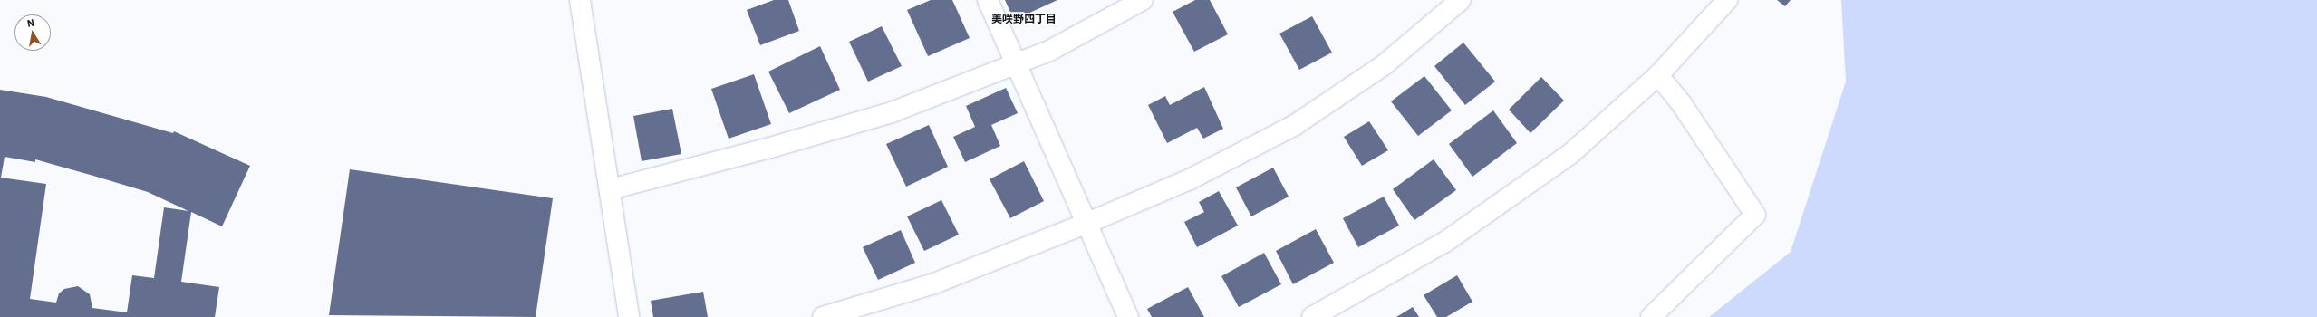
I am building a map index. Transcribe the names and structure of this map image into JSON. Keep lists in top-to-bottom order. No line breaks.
{"districts":["美咲野四丁目"],"north":"top"}
